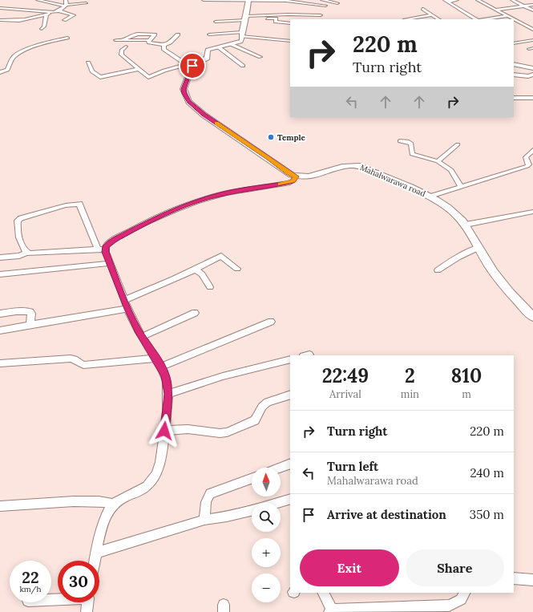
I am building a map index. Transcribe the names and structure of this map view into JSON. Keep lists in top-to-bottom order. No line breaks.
{"streets":{"street":["Mahalwarawa road"]},"places":["Temple"],"north":"top","page":{"turn":["220 m","Turn right"],"eta":["22:49","Arrival","2","min","810","m"],"list":[{"name":"Turn right","value":"220 m"},{"name":"Turn left","note":"Mahalwarawa road","value":"240 m"},{"name":"Arrive at destination","value":"350 m"}],"map_buttons":["+","−"],"buttons":["Exit","Share"],"speed":"22 km/h","limit":"30"}}
